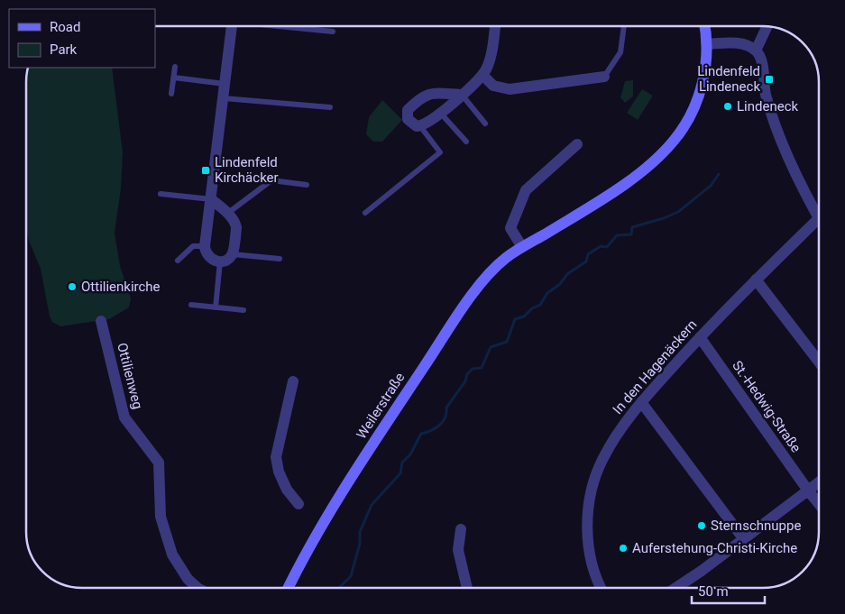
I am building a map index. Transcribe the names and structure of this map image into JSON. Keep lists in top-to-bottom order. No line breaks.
{"streets":{"main road":["Weilerstraße"],"street":["In den Hagenäckern","Ottilienweg","St.-Hedwig-Straße"]},"crossings":[["In den Hagenäckern","St.-Hedwig-Straße"]],"places":{"transit":["Lindenfeld Lindeneck","Lindenfeld Kirchäcker"],"other":["Lindeneck","Ottilienkirche","Sternschnuppe","Auferstehung-Christi-Kirche"]},"legend":["Road","Park"],"scale_bar":"50 m"}
